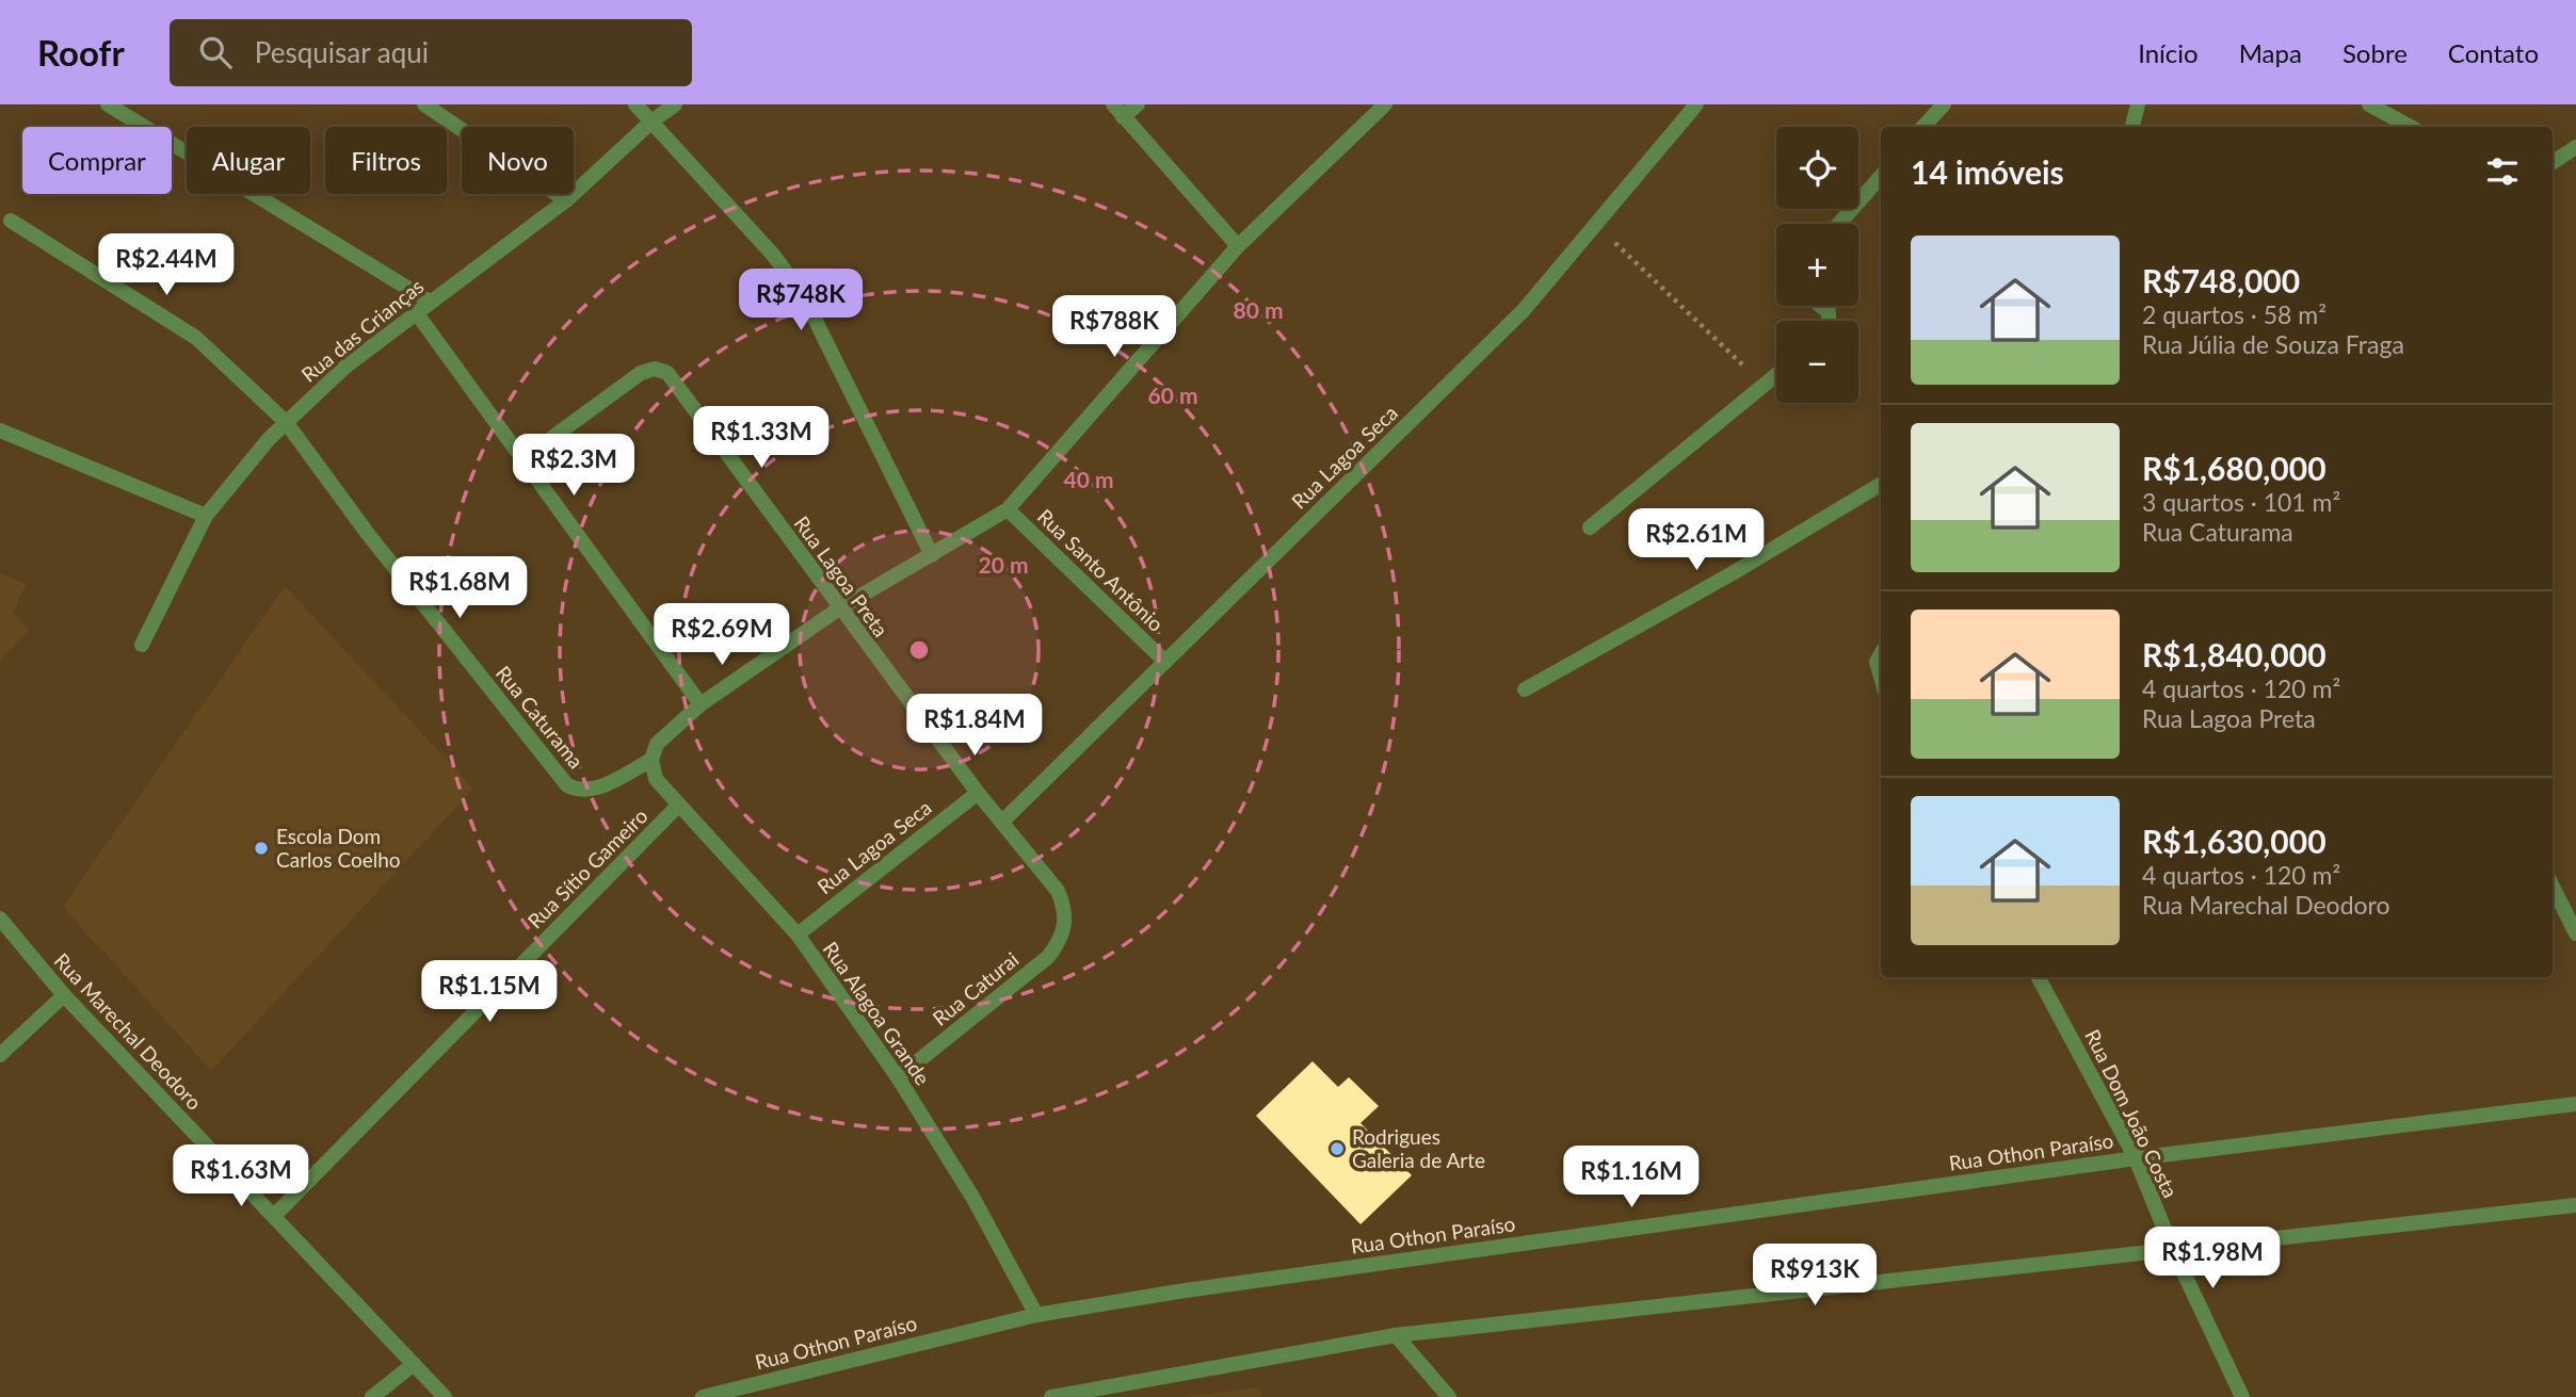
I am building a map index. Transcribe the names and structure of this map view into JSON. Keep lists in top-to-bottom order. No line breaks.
{"streets":{"street":["Rua das Crianças","Rua Lagoa Seca","Rua Santo Antônio","Rua Lagoa Preta","Rua Caturama","Rua Sítio Gameiro","Rua Caturai","Rua Alagoa Grande","Rua Marechal Deodoro","Rua Dom João Costa","Rua Othon Paraíso"]},"crossings":[["Rua das Crianças","Rua Caturama"],["Rua Lagoa Seca","Rua Santo Antônio"],["Rua Lagoa Seca","Rua Lagoa Preta"],["Rua Lagoa Seca","Rua Alagoa Grande"],["Rua Lagoa Preta","Rua Caturai"],["Rua Caturama","Rua Alagoa Grande"],["Rua Sítio Gameiro","Rua Alagoa Grande"],["Rua Sítio Gameiro","Rua Marechal Deodoro"],["Rua Caturai","Rua Alagoa Grande"],["Rua Alagoa Grande","Rua Othon Paraíso"],["Rua Dom João Costa","Rua Othon Paraíso"]],"places":["Escola Dom Carlos Coelho","Rodrigues Galeria de Arte"],"page":{"header":"Roofr","search":"Pesquisar aqui","nav":["Início","Mapa","Sobre","Contato"],"map_buttons":["+","−"],"chip":["Comprar","Alugar","Filtros","Novo"],"heading":"14 imóveis","list":[{"name":"R$748,000","note":"2 quartos · 58 m² · Rua Júlia de Souza Fraga"},{"name":"R$1,680,000","note":"3 quartos · 101 m² · Rua Caturama"},{"name":"R$1,840,000","note":"4 quartos · 120 m² · Rua Lagoa Preta"},{"name":"R$1,630,000","note":"4 quartos · 120 m² · Rua Marechal Deodoro"}],"price":["R$2.44M","R$748K","R$788K","R$1.33M","R$2.3M","R$2.61M","R$1.68M","R$2.69M","R$1.84M","R$1.15M","R$1.63M","R$1.16M","R$1.98M","R$913K"]},"rings":["80 m","60 m","40 m","20 m"]}
